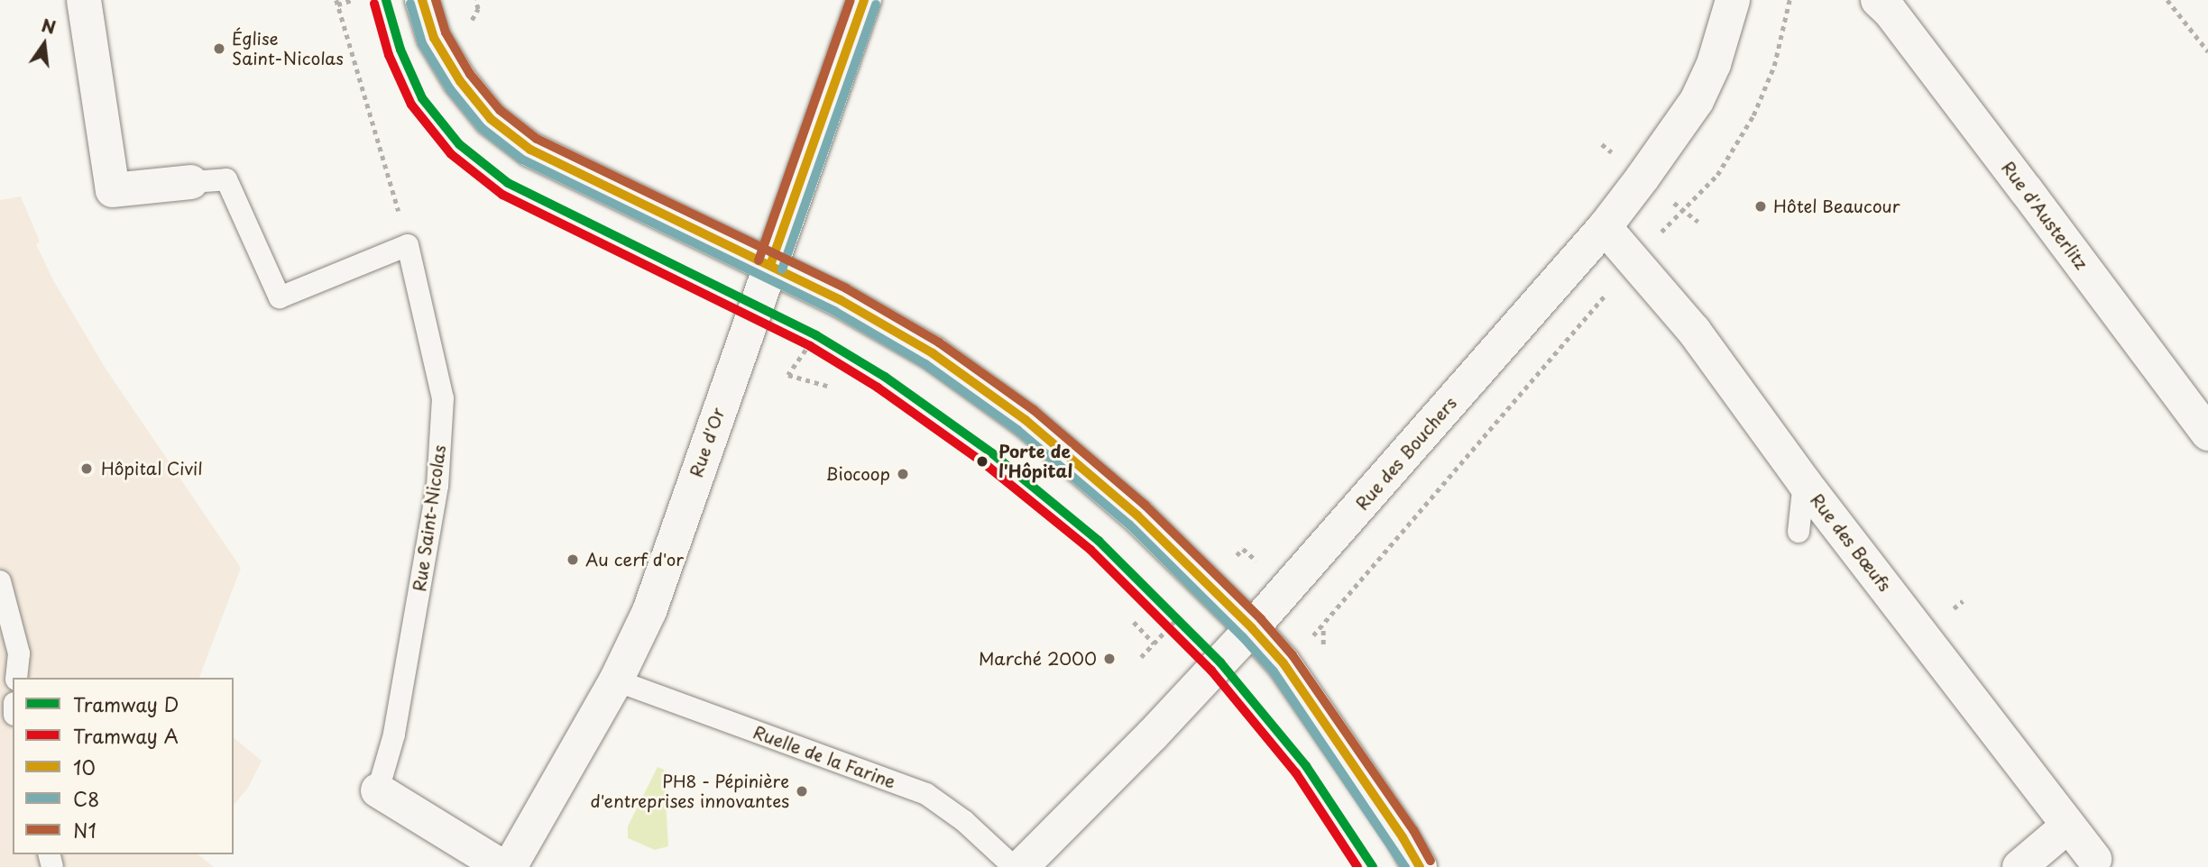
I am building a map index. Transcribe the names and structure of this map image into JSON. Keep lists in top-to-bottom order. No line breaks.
{"streets":{"street":["Rue d'Austerlitz","Rue d'Or","Rue des Bouchers","Rue des Bœufs"],"lane":["Rue Saint-Nicolas","Ruelle de la Farine"]},"crossings":[["Rue d'Or","Ruelle de la Farine"],["Rue des Bouchers","Rue des Bœufs"]],"places":["Église Saint-Nicolas","Hôtel Beaucour","Porte de l'Hôpital","Hôpital Civil","Biocoop","Au cerf d'or","Marché 2000","PH8 - Pépinière d'entreprises innovantes"],"lines":["tram line D","transit line 10","transit line N1","tram line A","transit line C8"],"legend":["Tramway D","Tramway A","10","C8","N1"],"north":"top"}
